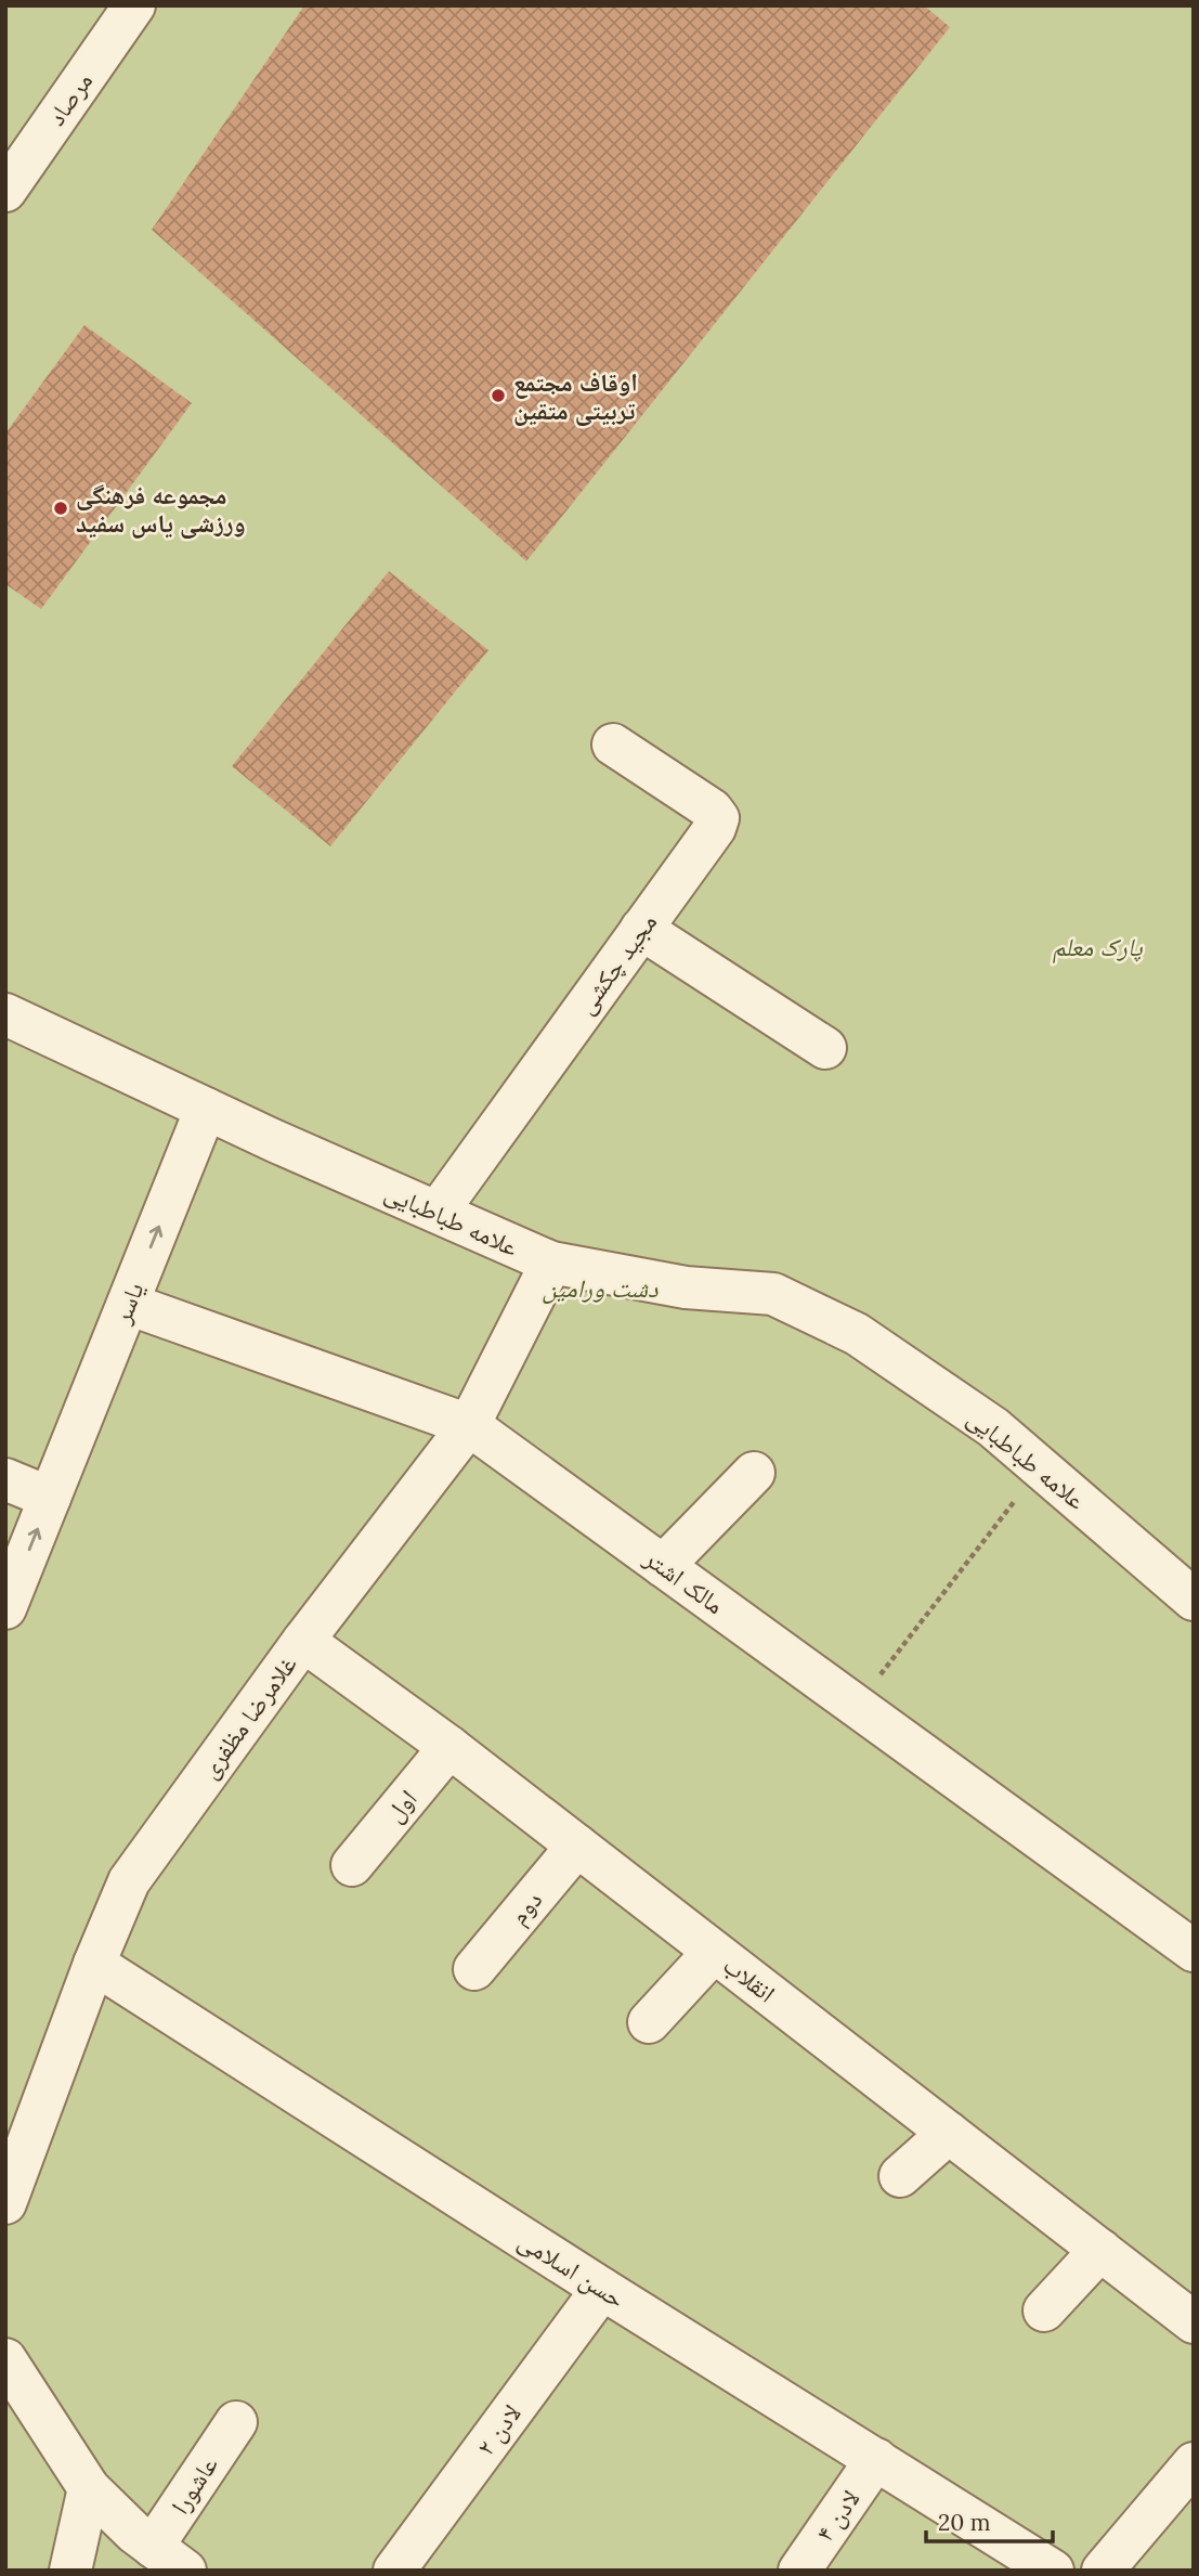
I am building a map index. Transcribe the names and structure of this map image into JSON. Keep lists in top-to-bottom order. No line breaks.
{"streets":{"street":["مرصاد","مجید چکشی","علامه طباطبایی","یاسر","مالک اشتر","غلامرضا مظفری","اول","دوم","انقلاب","حسن اسلامی","لادن ۲","عاشورا","لادن ۴"]},"crossings":[["مجید چکشی","علامه طباطبایی"],["علامه طباطبایی","یاسر"],["علامه طباطبایی","غلامرضا مظفری"],["یاسر","مالک اشتر"],["مالک اشتر","غلامرضا مظفری"],["غلامرضا مظفری","انقلاب"],["غلامرضا مظفری","حسن اسلامی"],["اول","انقلاب"],["دوم","انقلاب"],["حسن اسلامی","لادن ۲"],["حسن اسلامی","لادن ۴"]],"one_way":["یاسر"],"parks":["پارک معلم","دشت ورامین"],"places":["اوقاف مجتمع تربیتی متقین","مجموعه فرهنگی ورزشی یاس سفید"],"scale_bar":"20 m"}
